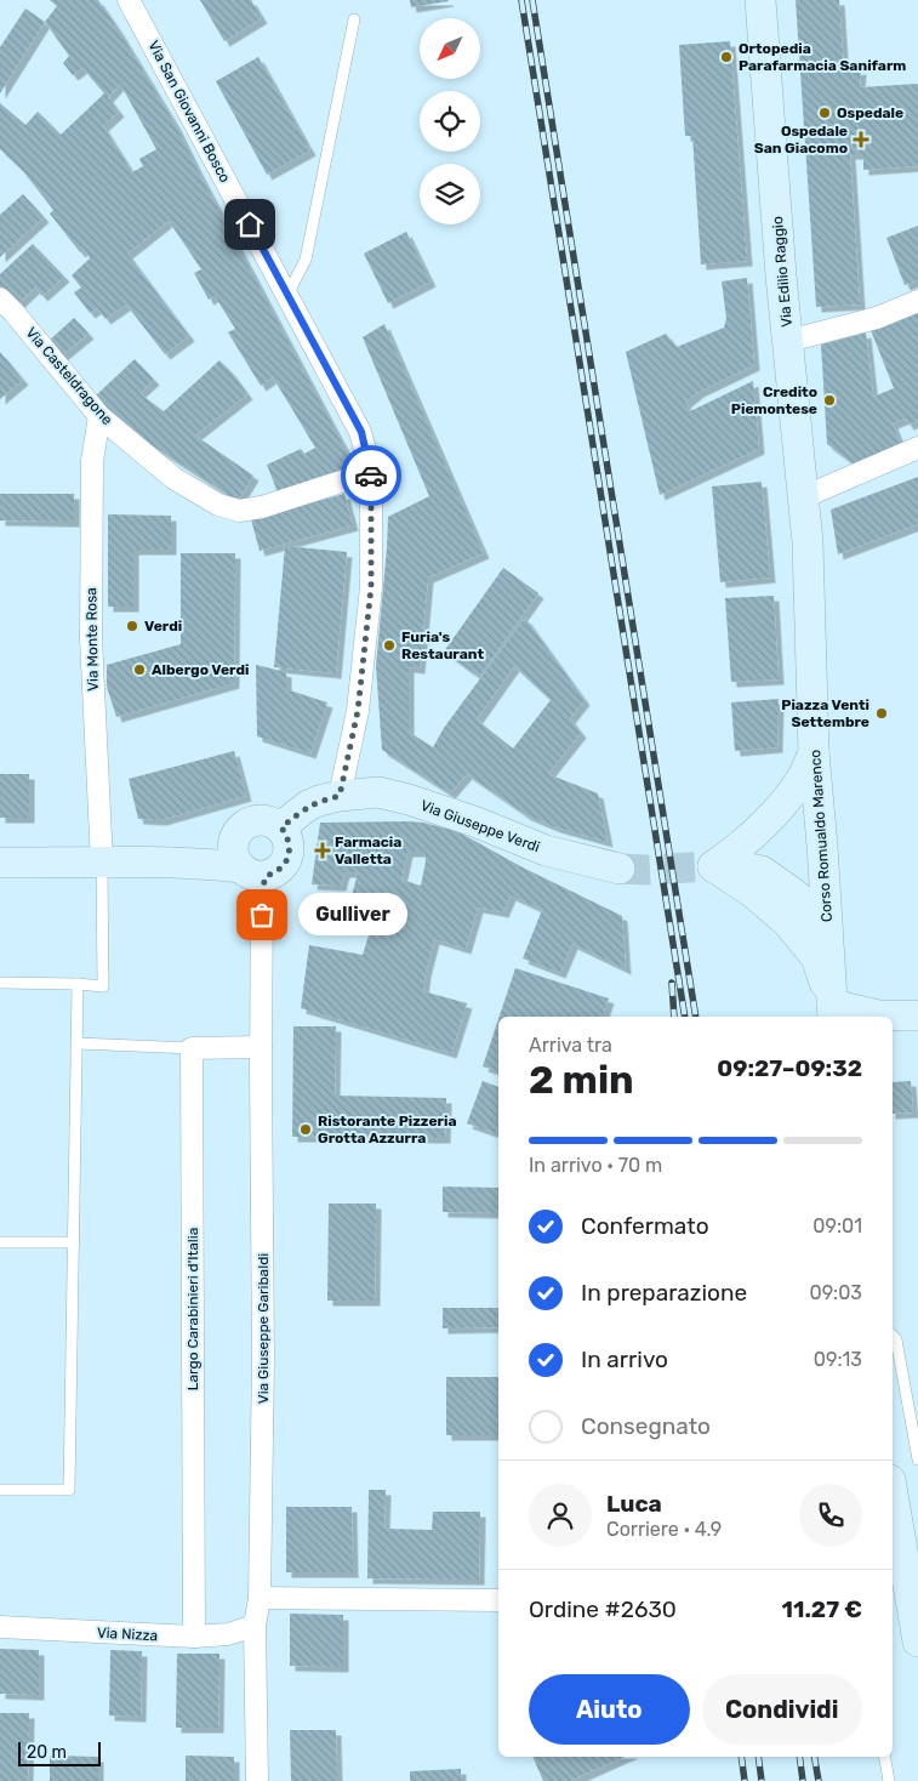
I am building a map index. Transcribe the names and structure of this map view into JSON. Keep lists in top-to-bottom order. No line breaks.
{"streets":{"main road":["Via Edilio Raggio","Via Giuseppe Verdi","Corso Romualdo Marenco"],"street":["Via San Giovanni Bosco","Via Casteldragone","Via Monte Rosa","Largo Carabinieri d'Italia","Via Giuseppe Garibaldi","Via Nizza"]},"crossings":[["Via San Giovanni Bosco","Via Casteldragone"],["Via San Giovanni Bosco","Via Giuseppe Verdi"],["Via Edilio Raggio","Corso Romualdo Marenco"],["Via Casteldragone","Via Monte Rosa"],["Via Giuseppe Verdi","Via Giuseppe Garibaldi"],["Largo Carabinieri d'Italia","Via Nizza"],["Via Giuseppe Garibaldi","Via Nizza"]],"places":{"other":["Ortopedia Parafarmacia Sanifarm","Ospedale","Credito Piemontese","Verdi","Furia's Restaurant","Albergo Verdi","Piazza Venti Settembre","Gulliver","Ristorante Pizzeria Grotta Azzurra"],"health":["Ospedale San Giacomo","Farmacia Valletta"]},"scale_bar":"20 m","north":"bottom left","page":{"bubble":"Gulliver","heading":["2 min","Arriva tra","09:27–09:32"],"panel":["Luca","Corriere · 4.9","Ordine #2630","11.27 €"],"bar":"In arrivo · 70 m","list":[["Confermato","09:01"],["In preparazione","09:03"],["In arrivo","09:13"],"Consegnato"],"buttons":["Aiuto","Condividi"],"scale":"20 m"}}
